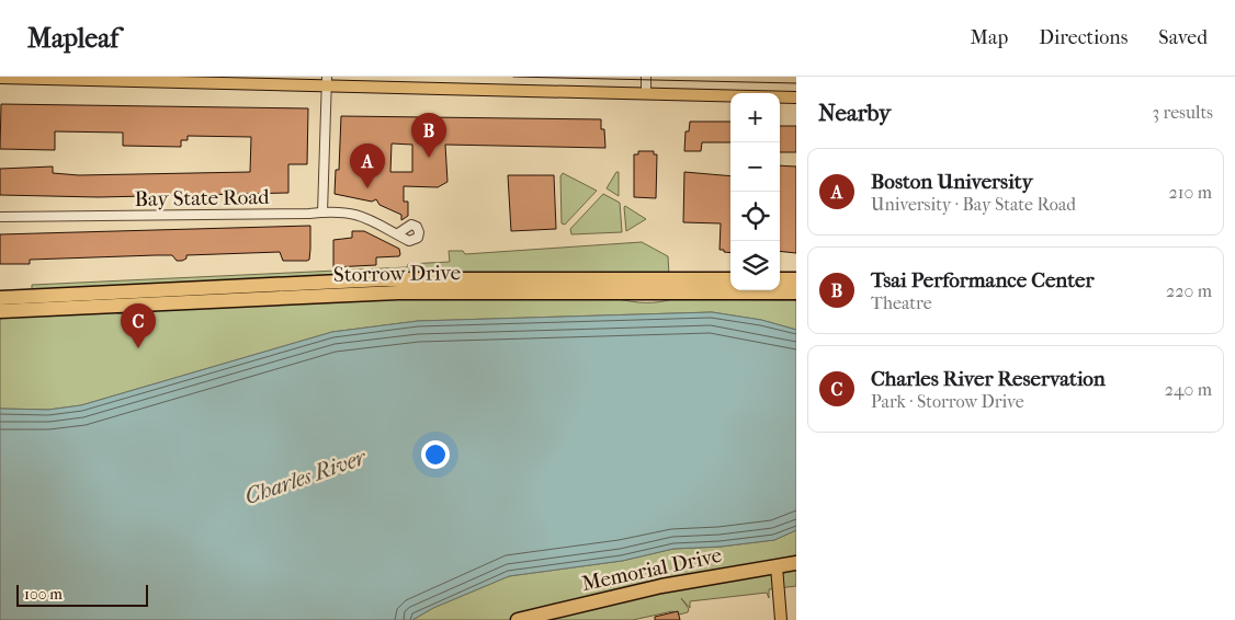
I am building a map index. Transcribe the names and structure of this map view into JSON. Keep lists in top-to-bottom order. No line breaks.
{"streets":{"highway":["Storrow Drive","Memorial Drive"],"street":["Bay State Road"]},"water":["Charles River"],"scale_bar":"100 m","page":{"header":"Mapleaf","nav":["Map","Directions","Saved"],"heading":["Nearby","3 results"],"map_buttons":["+","−"],"pins":["B","A","C"],"list":[{"mark":"A","name":"Boston University","note":"University · Bay State Road","value":"210 m"},{"mark":"B","name":"Tsai Performance Center","note":"Theatre","value":"220 m"},{"mark":"C","name":"Charles River Reservation","note":"Park · Storrow Drive","value":"240 m"}],"scale":"100 m"}}
